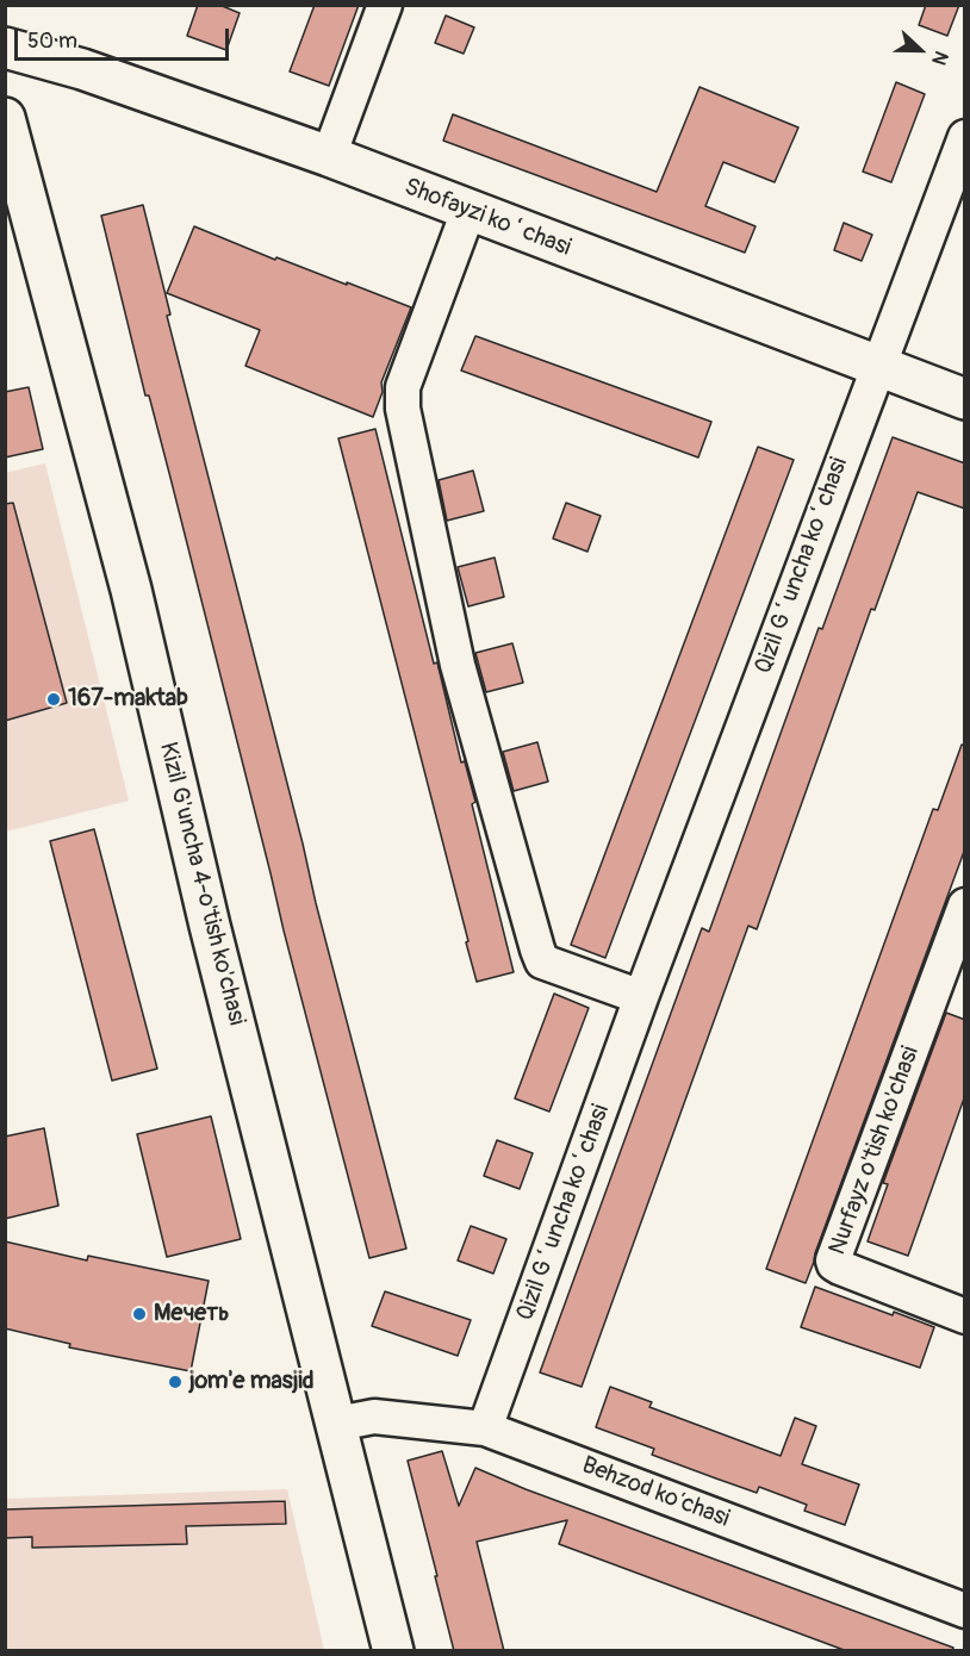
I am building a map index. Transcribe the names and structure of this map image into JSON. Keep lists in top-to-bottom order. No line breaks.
{"streets":{"street":["Shofayzi koʻchasi","Qizil Gʻuncha koʻchasi","Kizil G'uncha 4-o'tish ko'chasi","Nurfayz o'tish ko'chasi","Behzod ko‘chasi"]},"crossings":[["Shofayzi koʻchasi","Qizil Gʻuncha koʻchasi"],["Qizil Gʻuncha koʻchasi","Behzod ko‘chasi"],["Kizil G'uncha 4-o'tish ko'chasi","Behzod ko‘chasi"]],"places":["167-maktab","Мечеть","jom'e masjid"],"scale_bar":"50 m","north":"right"}
